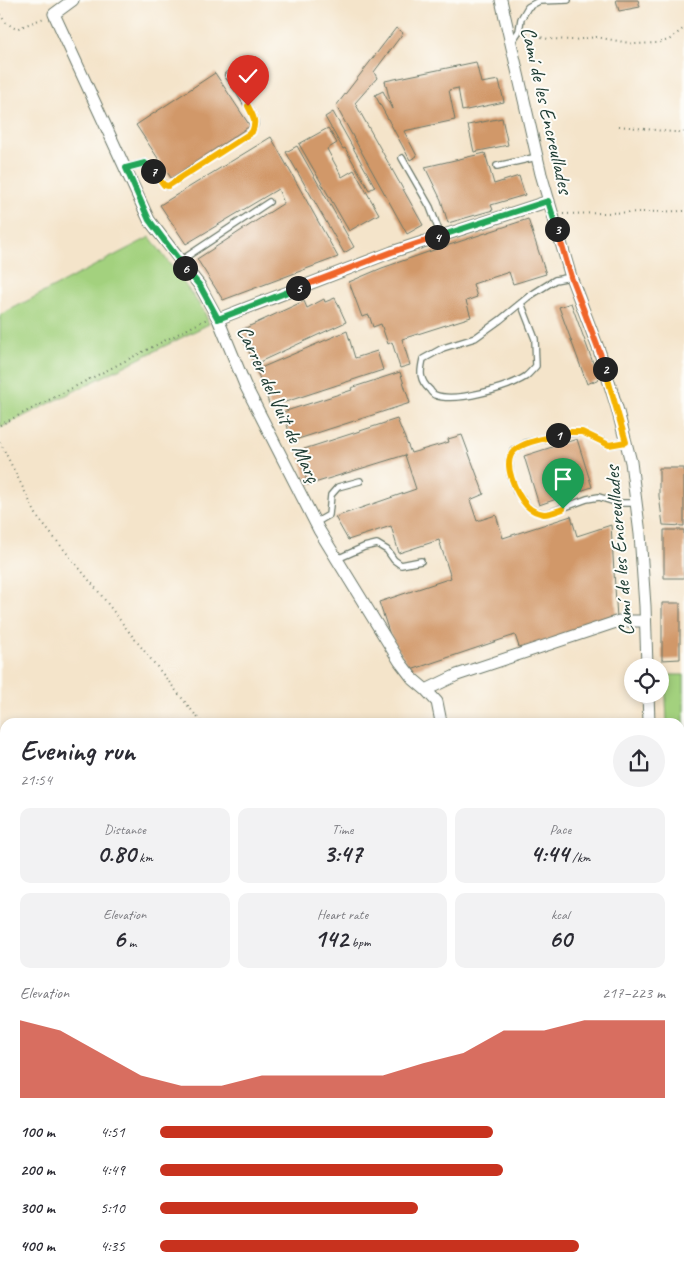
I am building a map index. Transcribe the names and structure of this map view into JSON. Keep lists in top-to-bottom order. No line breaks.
{"streets":{"street":["Camí de les Encreullades","Carrer del Vuit de Març"]},"page":{"pins":["7","3","4","6","5","2","1"],"heading":["Evening run","21:54"],"stats":[["Distance","0.80 km"],["Time","3:47"],["Pace","4:44 /km"],["Elevation","6 m"],["Heart rate","142 bpm"],["kcal","60"]],"chart":["Elevation","217–223 m"],"list":[{"name":"100 m","note":"4:51"},{"name":"200 m","note":"4:49"},{"name":"300 m","note":"5:10"},{"name":"400 m","note":"4:35"}]}}
